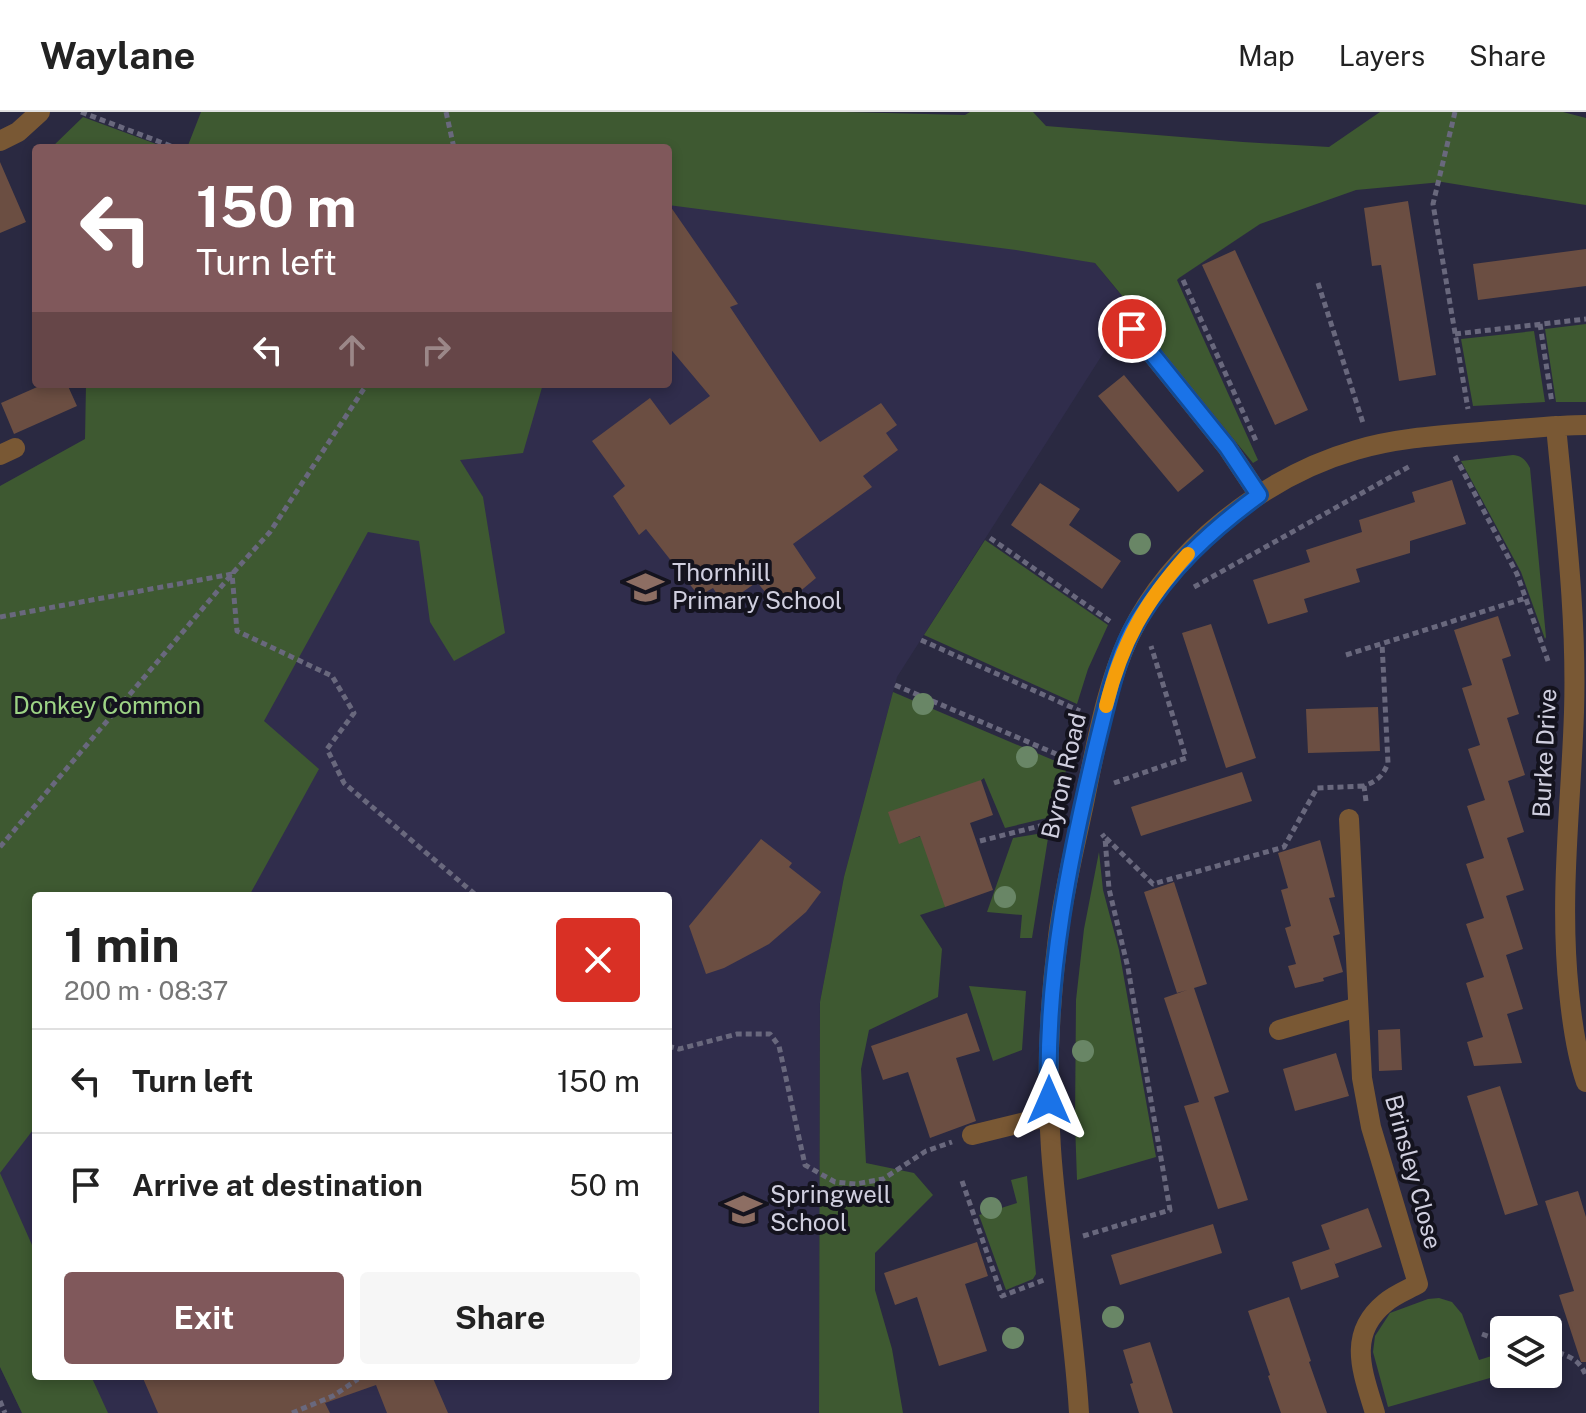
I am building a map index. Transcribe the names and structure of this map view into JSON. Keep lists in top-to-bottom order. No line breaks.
{"streets":{"street":["Burke Drive","Byron Road","Brinsley Close"]},"crossings":[["Burke Drive","Byron Road"]],"parks":["Donkey Common"],"places":{"school or university":["Thornhill Primary School","Springwell School"]},"page":{"header":"Waylane","nav":["Map","Layers","Share"],"turn":["150 m","Turn left"],"heading":["1 min","200 m · 08:37"],"list":[{"name":"Turn left","value":"150 m"},{"name":"Arrive at destination","value":"50 m"}],"buttons":["Exit","Share"]}}
